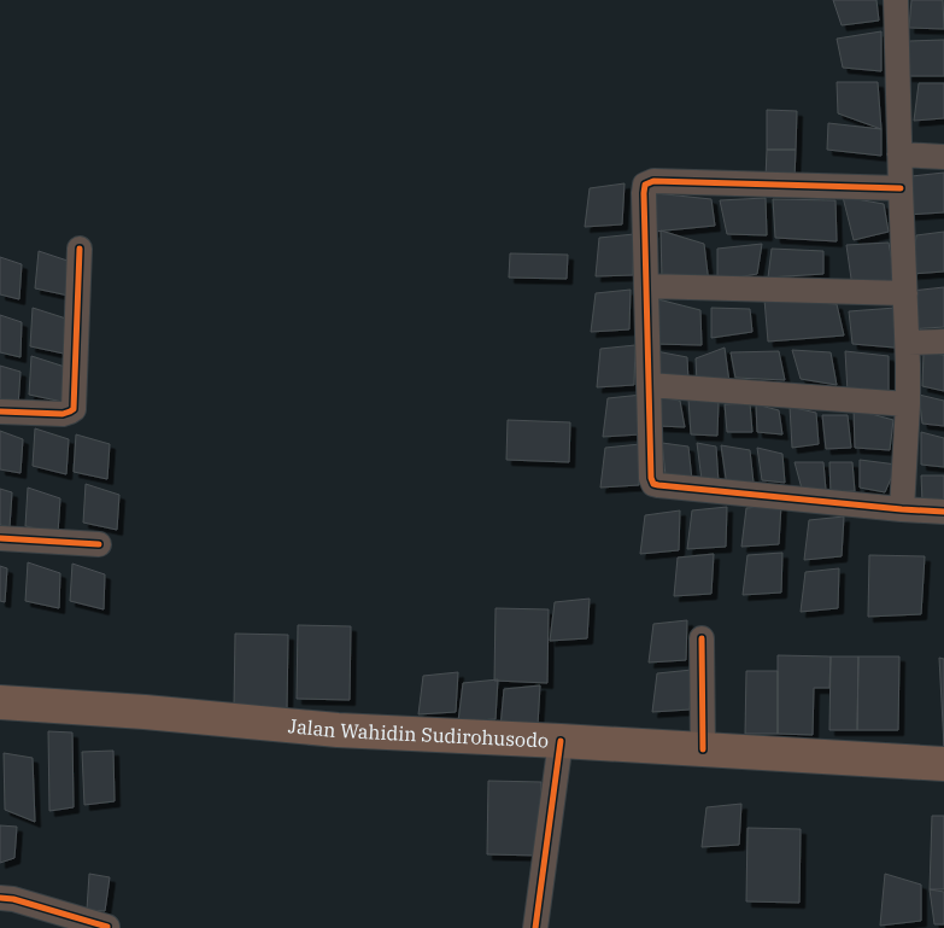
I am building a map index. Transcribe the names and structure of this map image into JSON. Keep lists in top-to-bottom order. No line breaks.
{"streets":{"highway":["Jalan Wahidin Sudirohusodo"]}}
